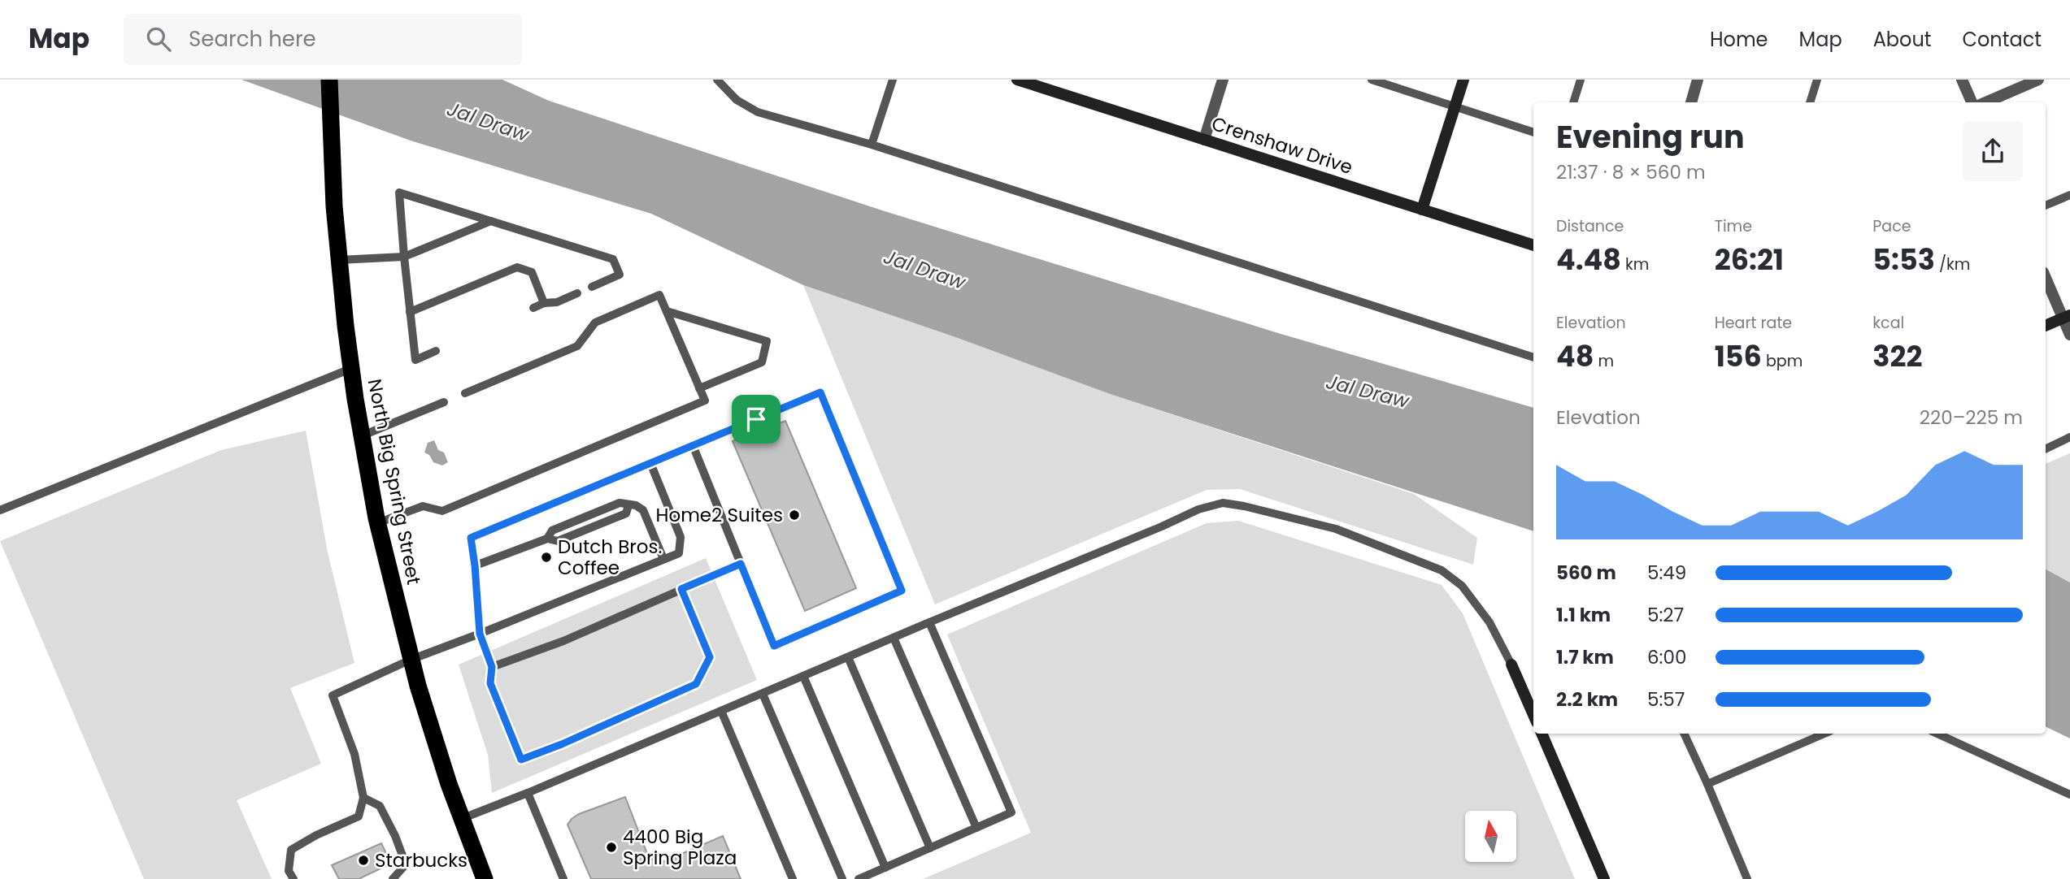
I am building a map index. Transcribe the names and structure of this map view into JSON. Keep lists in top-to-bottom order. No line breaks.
{"streets":{"highway":["North Big Spring Street"],"street":["Crenshaw Drive"]},"water":["Jal Draw"],"places":["Home2 Suites","Dutch Bros. Coffee","4400 Big Spring Plaza","Starbucks"],"north":"top","page":{"header":"Map","search":"Search here","nav":["Home","Map","About","Contact"],"heading":["Evening run","21:37 · 8 × 560 m"],"stats":[["Distance","4.48 km"],["Time","26:21"],["Pace","5:53 /km"],["Elevation","48 m"],["Heart rate","156 bpm"],["kcal","322"]],"chart":["Elevation","220–225 m"],"list":[{"name":"560 m","note":"5:49"},{"name":"1.1 km","note":"5:27"},{"name":"1.7 km","note":"6:00"},{"name":"2.2 km","note":"5:57"}]}}
